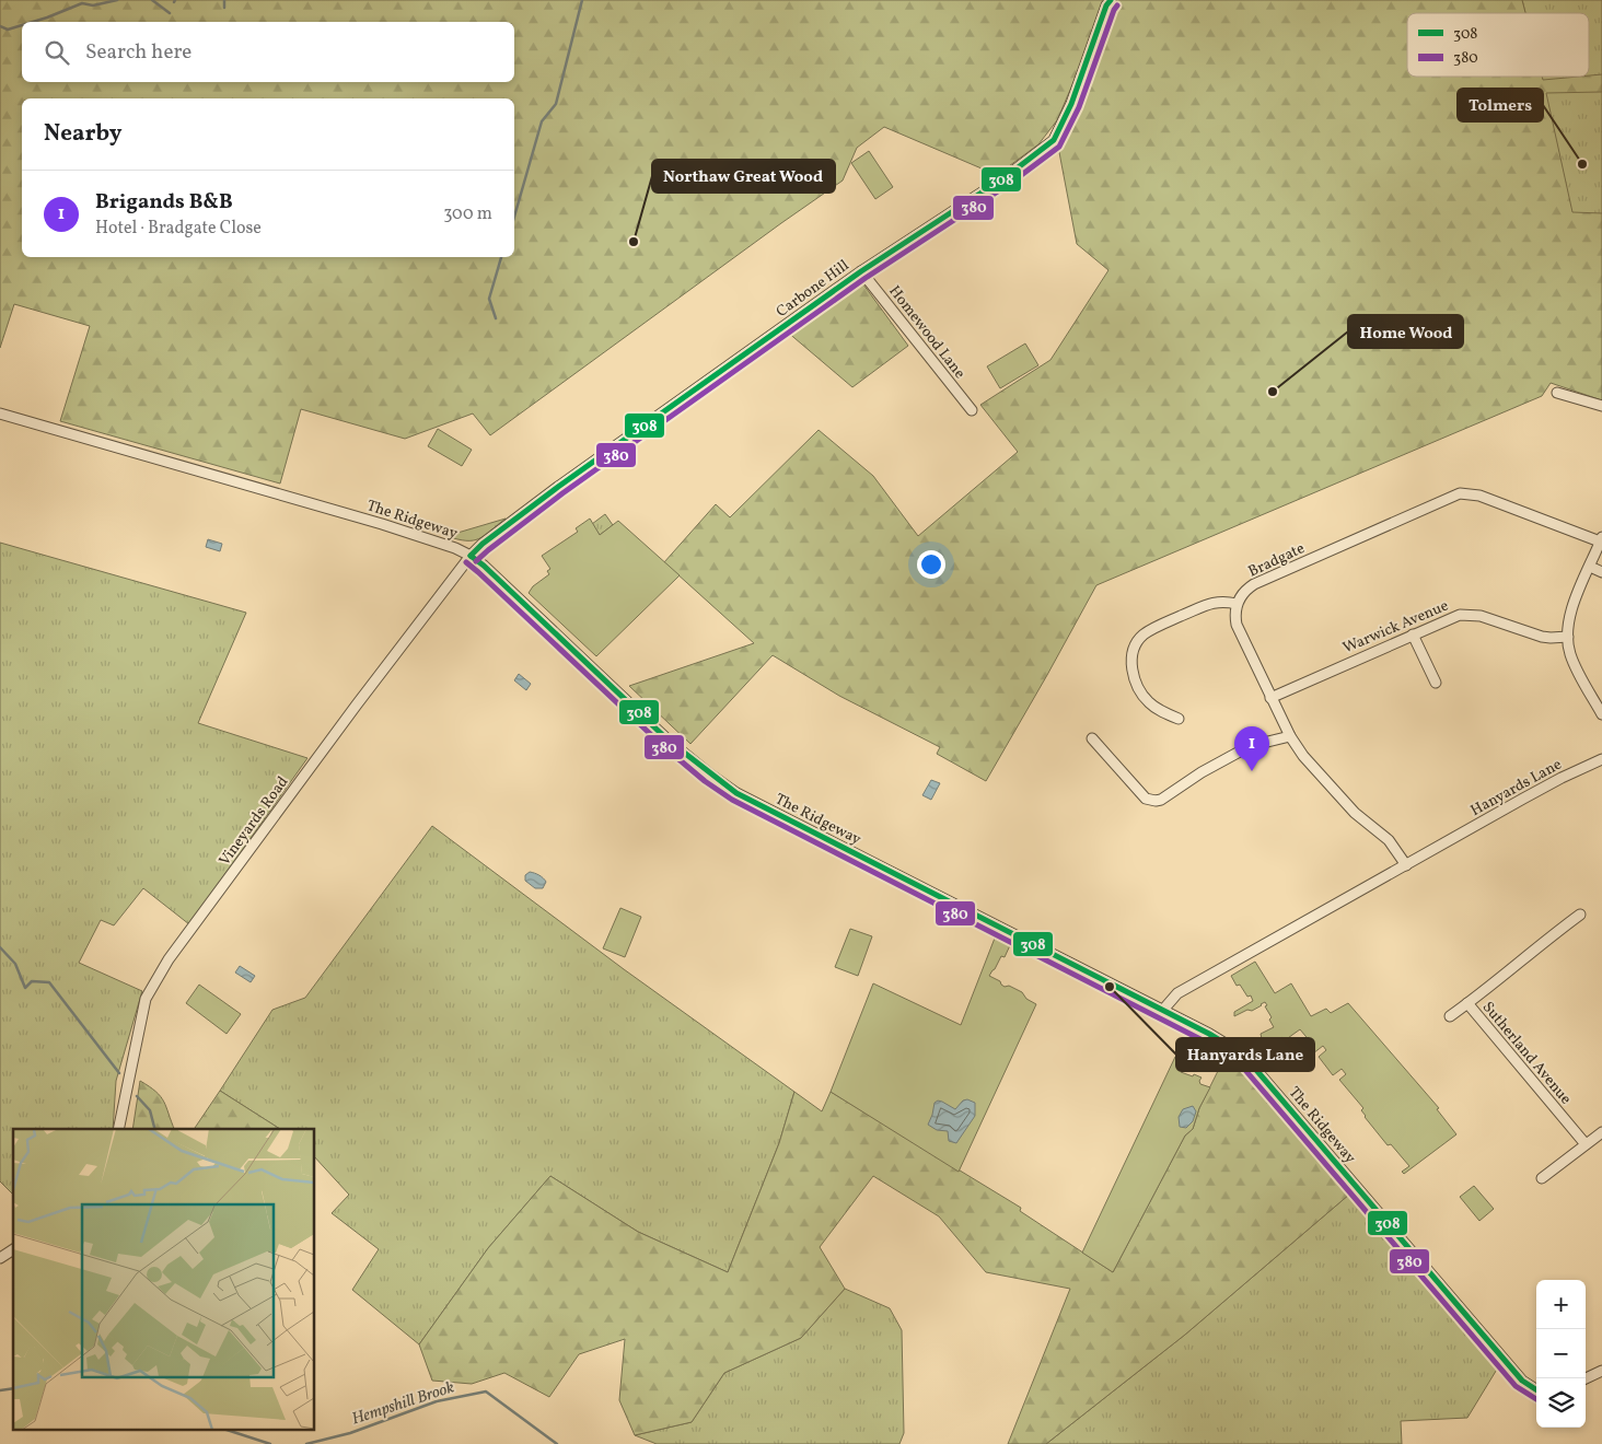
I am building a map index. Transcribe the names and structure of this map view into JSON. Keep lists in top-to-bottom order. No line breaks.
{"streets":{"street":["Carbone Hill","Homewood Lane","The Ridgeway","Bradgate","Warwick Avenue","Hanyards Lane","Vineyards Road","Sutherland Avenue"]},"crossings":[["Carbone Hill","Homewood Lane"],["Carbone Hill","The Ridgeway"],["Carbone Hill","Vineyards Road"],["The Ridgeway","Hanyards Lane"],["The Ridgeway","Vineyards Road"]],"water":["Hempshill Brook"],"places":["Tolmers","Northaw Great Wood","Home Wood","Hanyards Lane"],"lines":["transit line 308","transit line 380"],"legend":["308","380"],"page":{"search":"Search here","heading":"Nearby","list":[{"mark":"1","name":"Brigands B&B","note":"Hotel · Bradgate Close","value":"300 m"}],"pins":"1","map_buttons":["+","−"]}}
